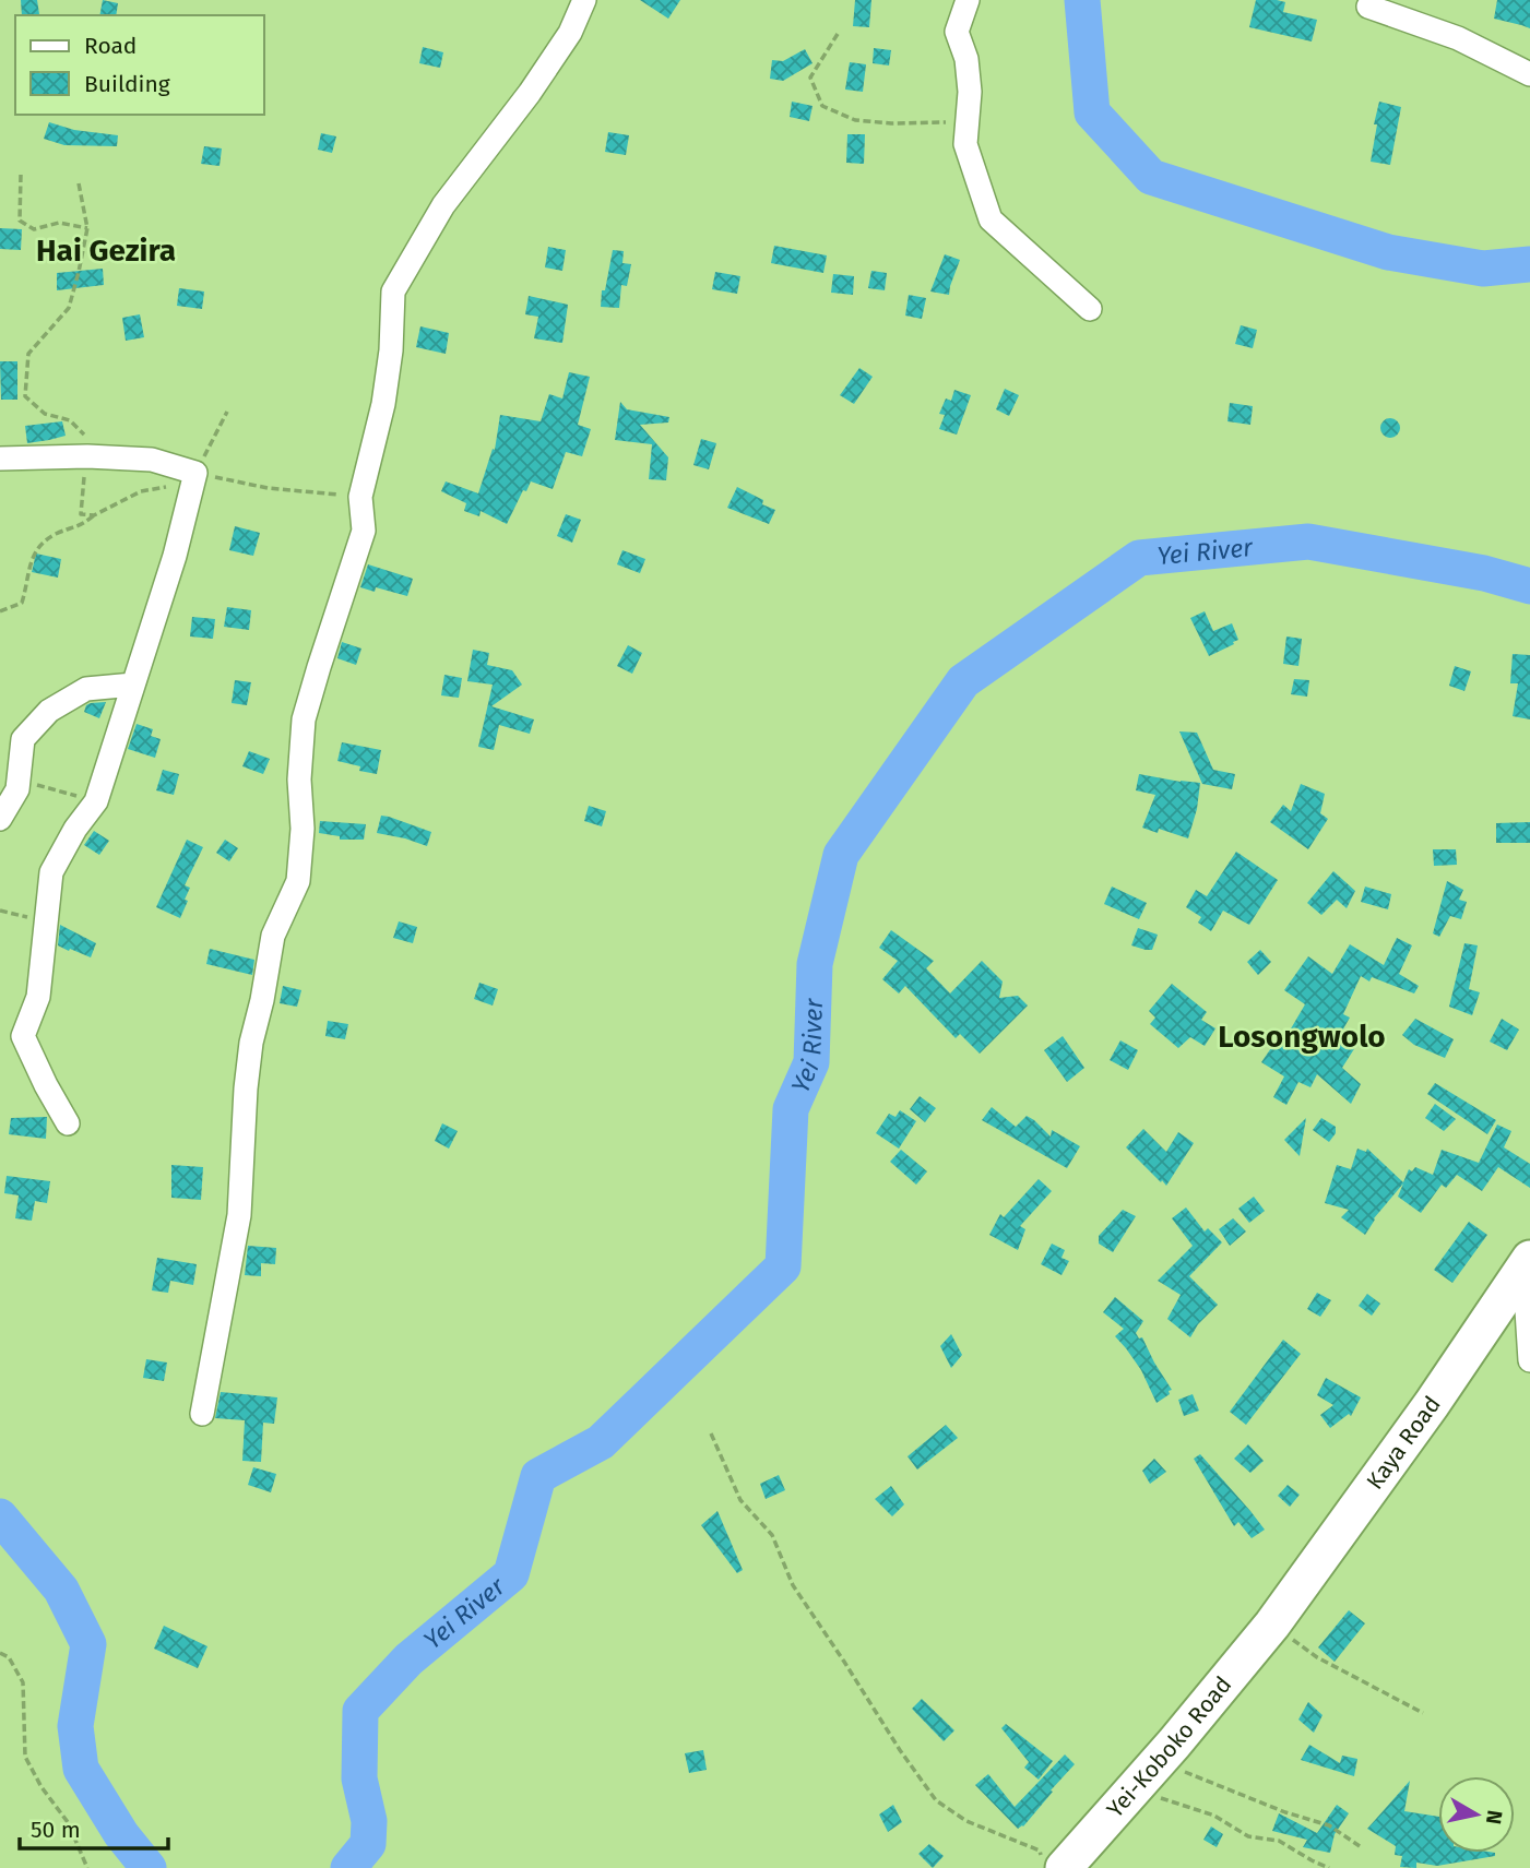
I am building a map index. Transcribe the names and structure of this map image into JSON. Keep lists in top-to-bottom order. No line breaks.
{"streets":{"main road":["Kaya Road","Yei-Koboko Road"]},"crossings":[["Kaya Road","Yei-Koboko Road"]],"districts":["Hai Gezira","Losongwolo"],"water":["Yei River"],"legend":["Road","Building"],"scale_bar":"50 m","north":"right"}
